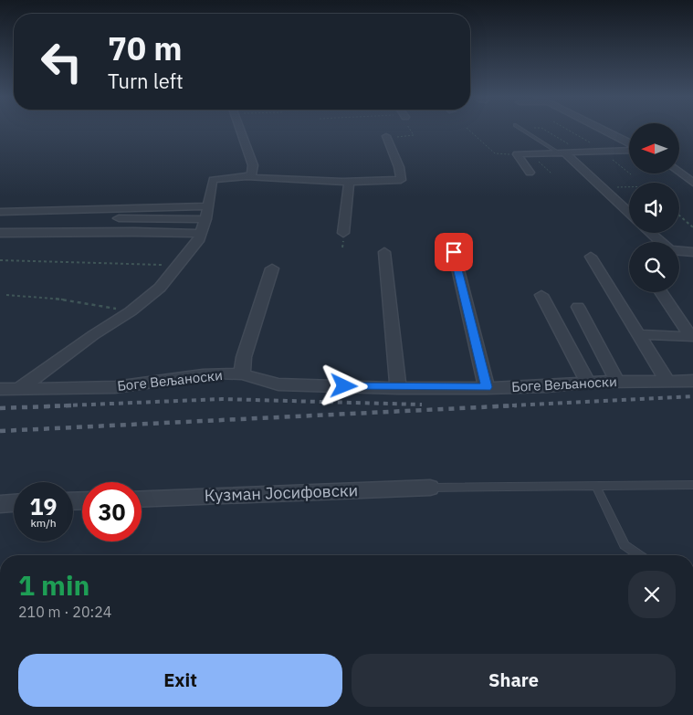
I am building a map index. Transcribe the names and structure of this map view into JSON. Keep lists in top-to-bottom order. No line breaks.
{"streets":{"street":["Боге Вељаноски","Кузман Јосифовски"]},"north":"left","page":{"turn":["70 m","Turn left"],"speed":"19 km/h","limit":"30","heading":["1 min","210 m · 20:24"],"buttons":["Exit","Share"]}}
